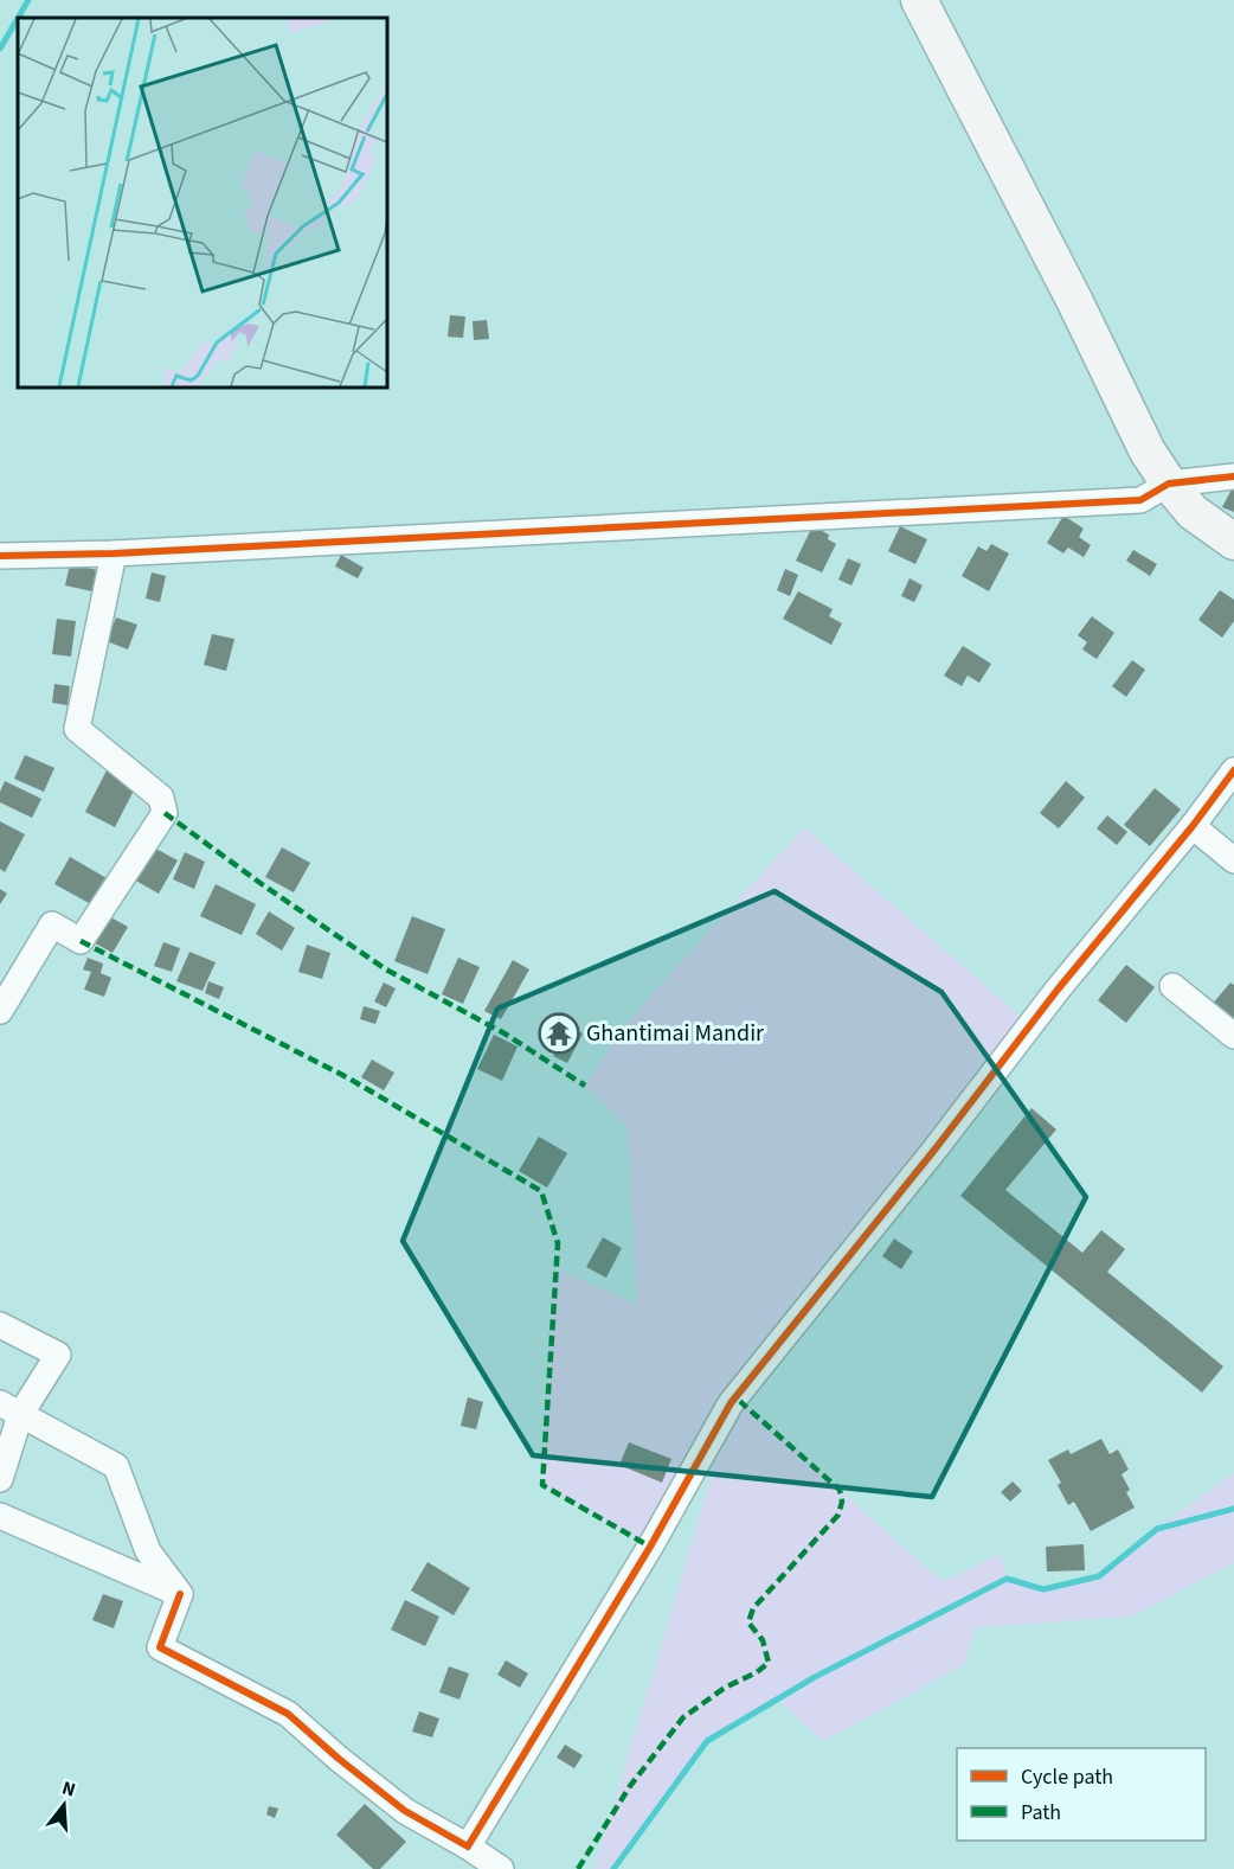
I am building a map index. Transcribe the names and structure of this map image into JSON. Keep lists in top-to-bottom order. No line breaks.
{"places":{"temple":["Ghantimai Mandir"]},"legend":["Cycle path","Path"],"north":"top"}
